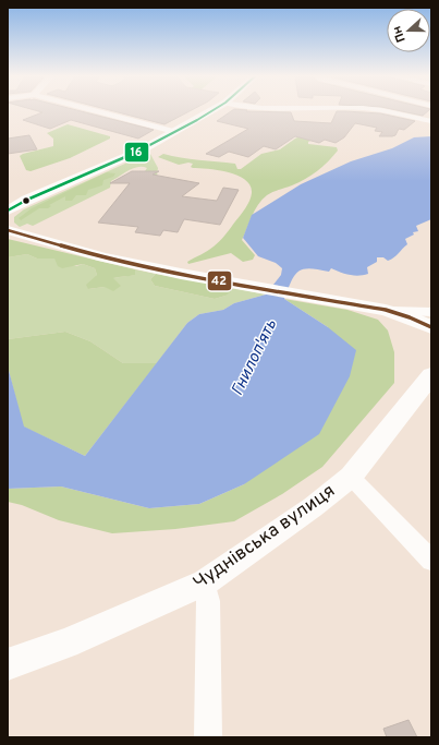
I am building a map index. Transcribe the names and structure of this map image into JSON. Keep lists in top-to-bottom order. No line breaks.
{"streets":{"main road":["Чуднівська вулиця"]},"water":["Гнилоп'ять"],"lines":["transit line 16","transit line 42"],"north":"left"}
